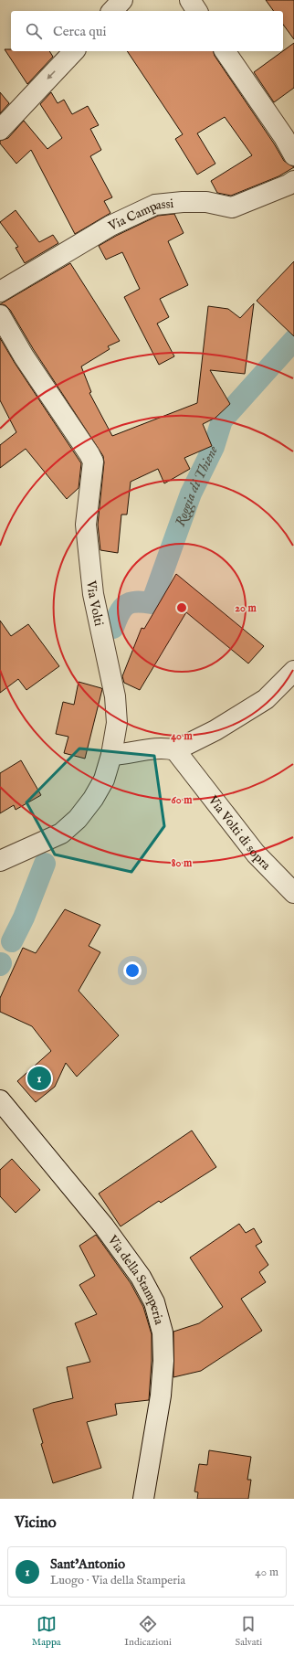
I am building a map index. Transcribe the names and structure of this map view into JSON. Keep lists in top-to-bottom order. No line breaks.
{"streets":{"street":["Via Campassi","Via Volti","Via Volti di sopra","Via della Stamperia"]},"water":["Roggia di Thiene"],"page":{"search":"Cerca qui","pins":"1","heading":"Vicino","list":[{"mark":"1","name":"Sant'Antonio","note":"Luogo · Via della Stamperia","value":"40 m"}],"nav":["Mappa","Indicazioni","Salvati"]},"rings":["20 m","40 m","60 m","80 m"]}
